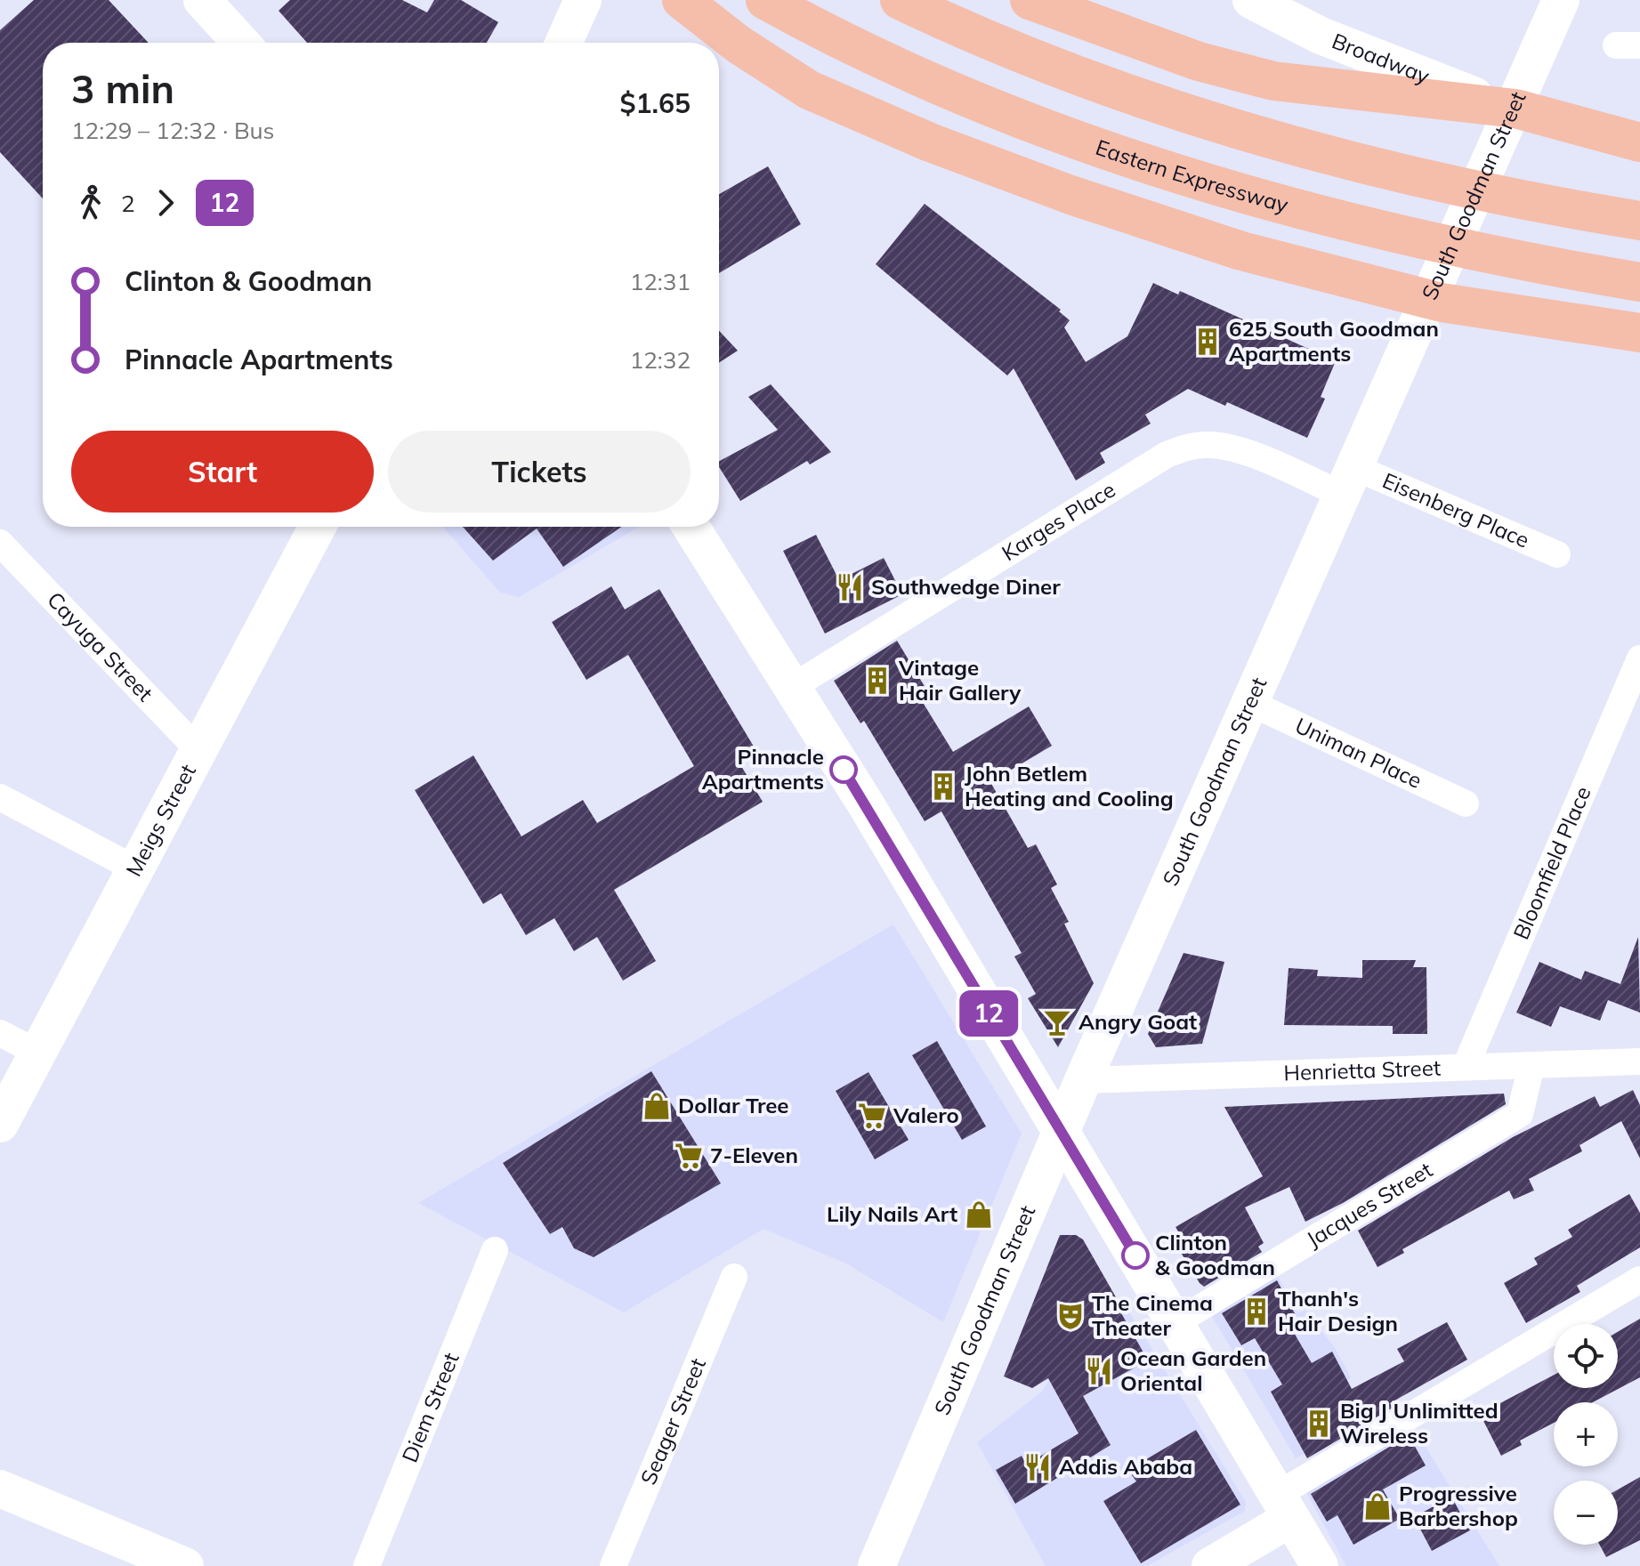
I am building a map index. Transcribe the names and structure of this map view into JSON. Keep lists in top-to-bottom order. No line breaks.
{"streets":{"highway":["Eastern Expressway"],"street":["Broadway","South Goodman Street","Eisenberg Place","Karges Place","Cayuga Street","Uniman Place","Meigs Street","Bloomfield Place","Henrietta Street","Jacques Street","Diem Street","Seager Street"]},"crossings":[["Broadway","South Goodman Street"],["South Goodman Street","Eisenberg Place"],["South Goodman Street","Karges Place"],["South Goodman Street","Uniman Place"],["South Goodman Street","Henrietta Street"],["Eisenberg Place","Karges Place"],["Cayuga Street","Meigs Street"],["Bloomfield Place","Henrietta Street"],["Henrietta Street","Jacques Street"]],"places":{"building":["625 South Goodman Apartments","Vintage Hair Gallery","John Betlem Heating and Cooling","Thanh's Hair Design","Big J Unlimitted Wireless"],"restaurant":["Southwedge Diner","Ocean Garden Oriental","Addis Ababa"],"other":["Pinnacle Apartments","Clinton & Goodman"],"bar":["Angry Goat"],"shop":["Dollar Tree","Lily Nails Art","Progressive Barbershop"],"supermarket":["Valero","7-Eleven"],"theatre":["The Cinema Theater"]},"lines":["bus line 12"],"page":{"on_map":"12","heading":["3 min","12:29 – 12:32 · Bus","$1.65"],"legs":["2","12"],"list":[{"name":"Clinton & Goodman","value":"12:31"},{"name":"Pinnacle Apartments","value":"12:32"}],"buttons":["Start","Tickets"],"map_buttons":["+","−"]}}
